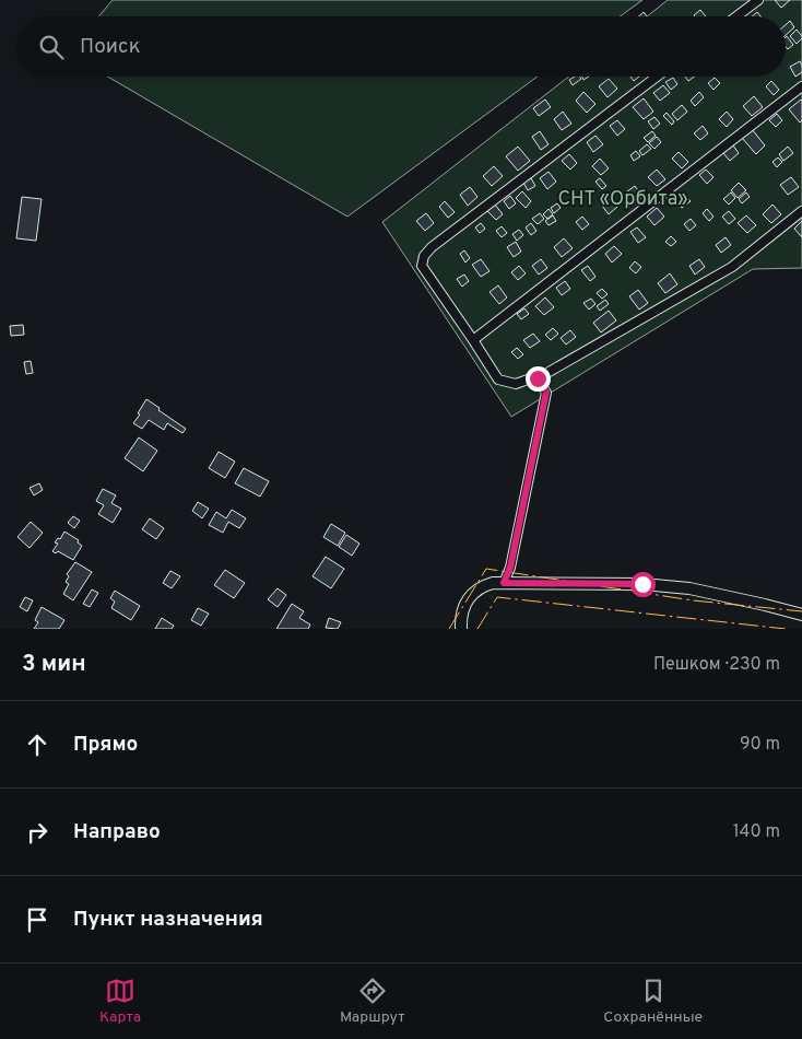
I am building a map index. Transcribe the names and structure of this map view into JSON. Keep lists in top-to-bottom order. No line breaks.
{"parks":["СНТ «Орбита»"],"page":{"search":"Поиск","heading":["3 мин","Пешком · 230 m"],"list":[["Прямо","90 m"],["Направо","140 m"],"Пункт назначения"],"nav":["Карта","Маршрут","Сохранённые"]}}
